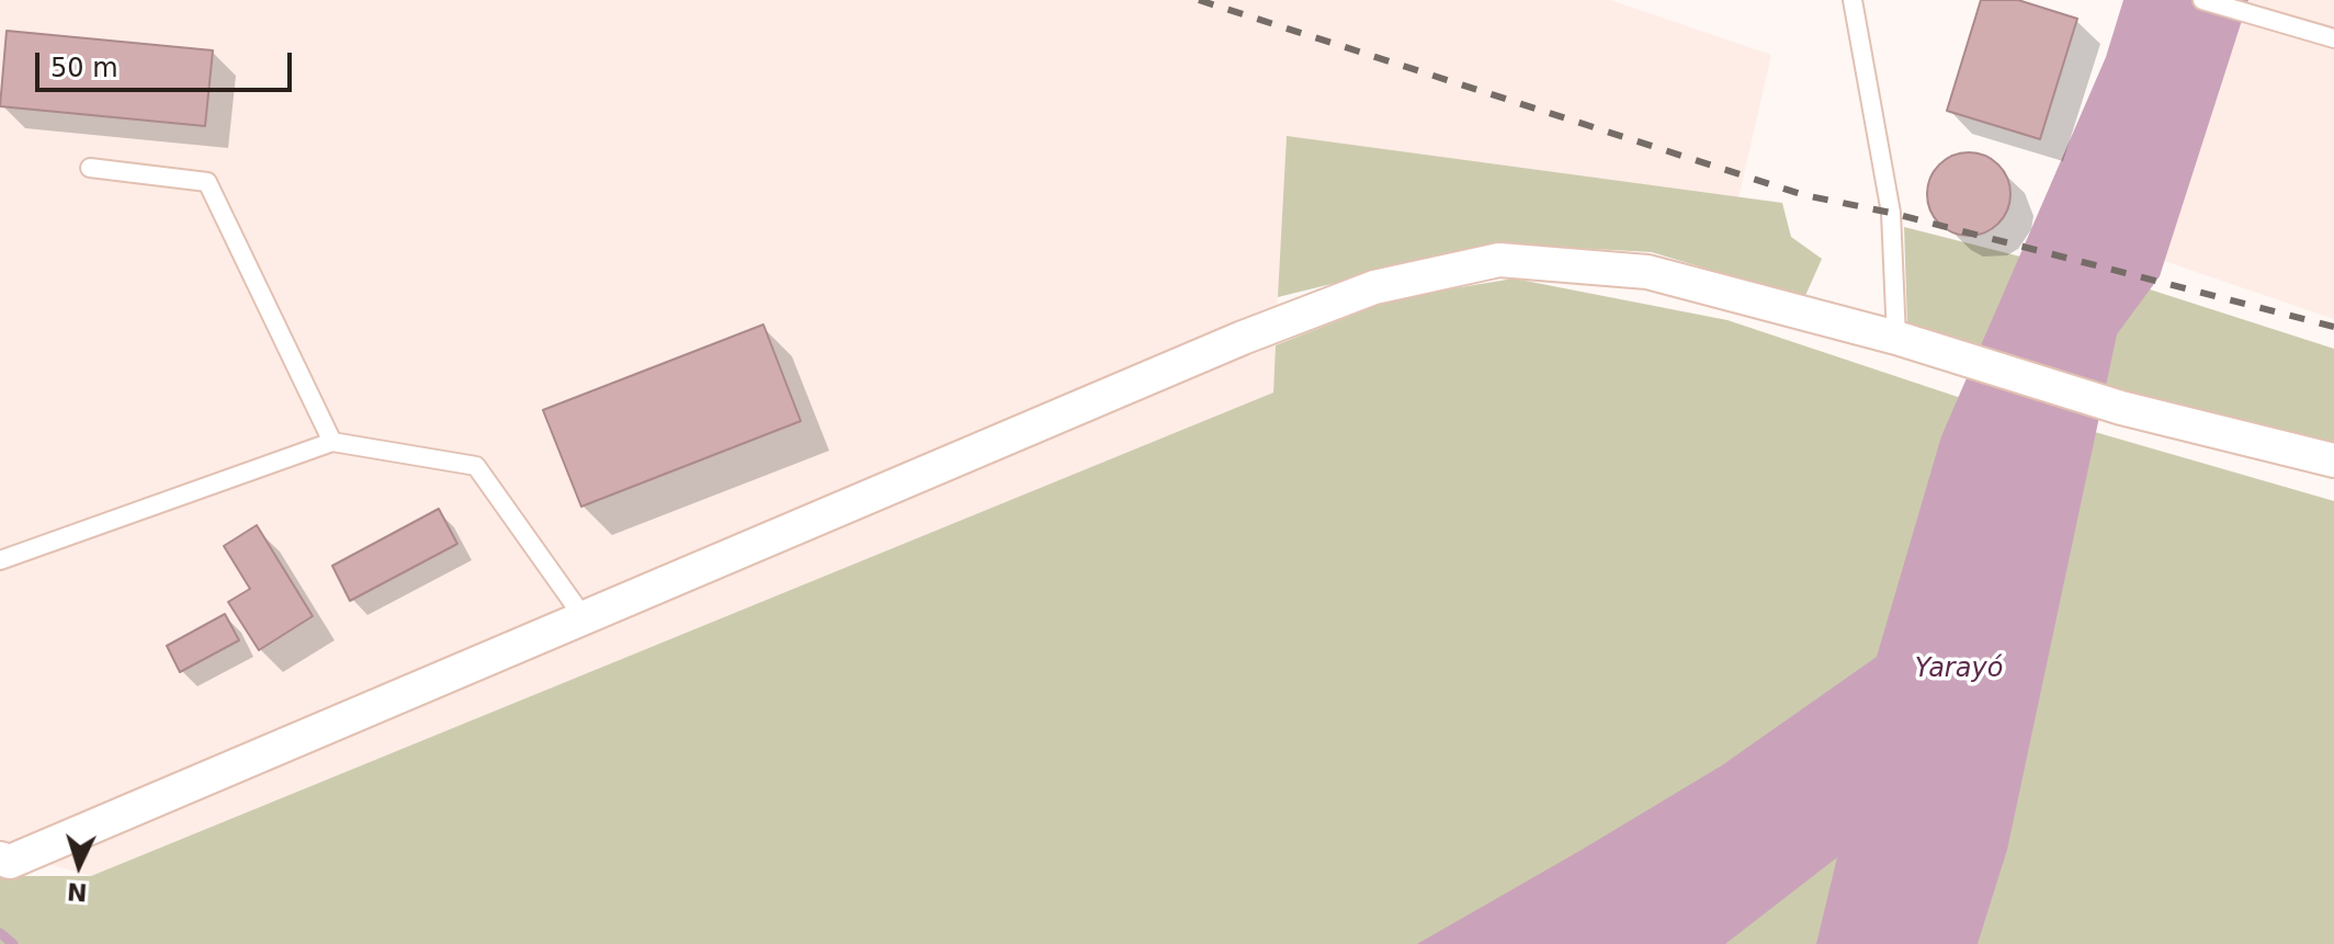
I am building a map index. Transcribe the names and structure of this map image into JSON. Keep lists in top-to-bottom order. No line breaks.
{"water":["Yarayó"],"scale_bar":"50 m","north":"bottom"}
